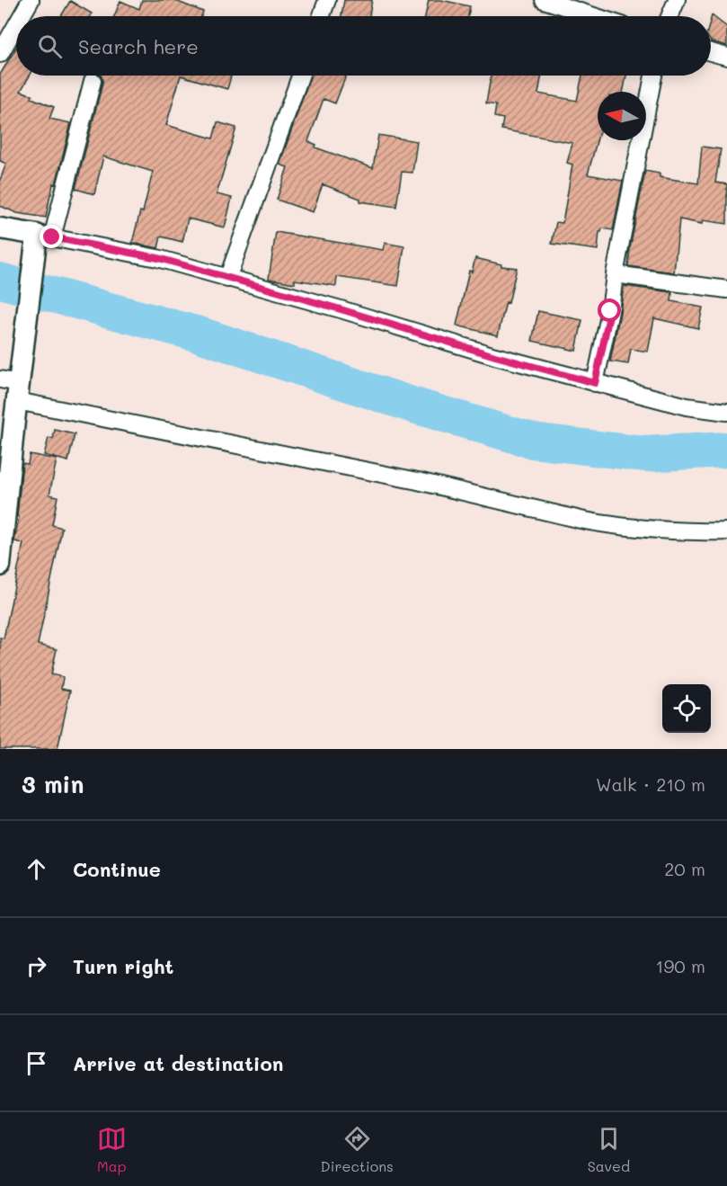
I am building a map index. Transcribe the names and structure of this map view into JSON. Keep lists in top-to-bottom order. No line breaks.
{"north":"left","page":{"search":"Search here","heading":["3 min","Walk · 210 m"],"list":[["Continue","20 m"],["Turn right","190 m"],"Arrive at destination"],"nav":["Map","Directions","Saved"]}}
